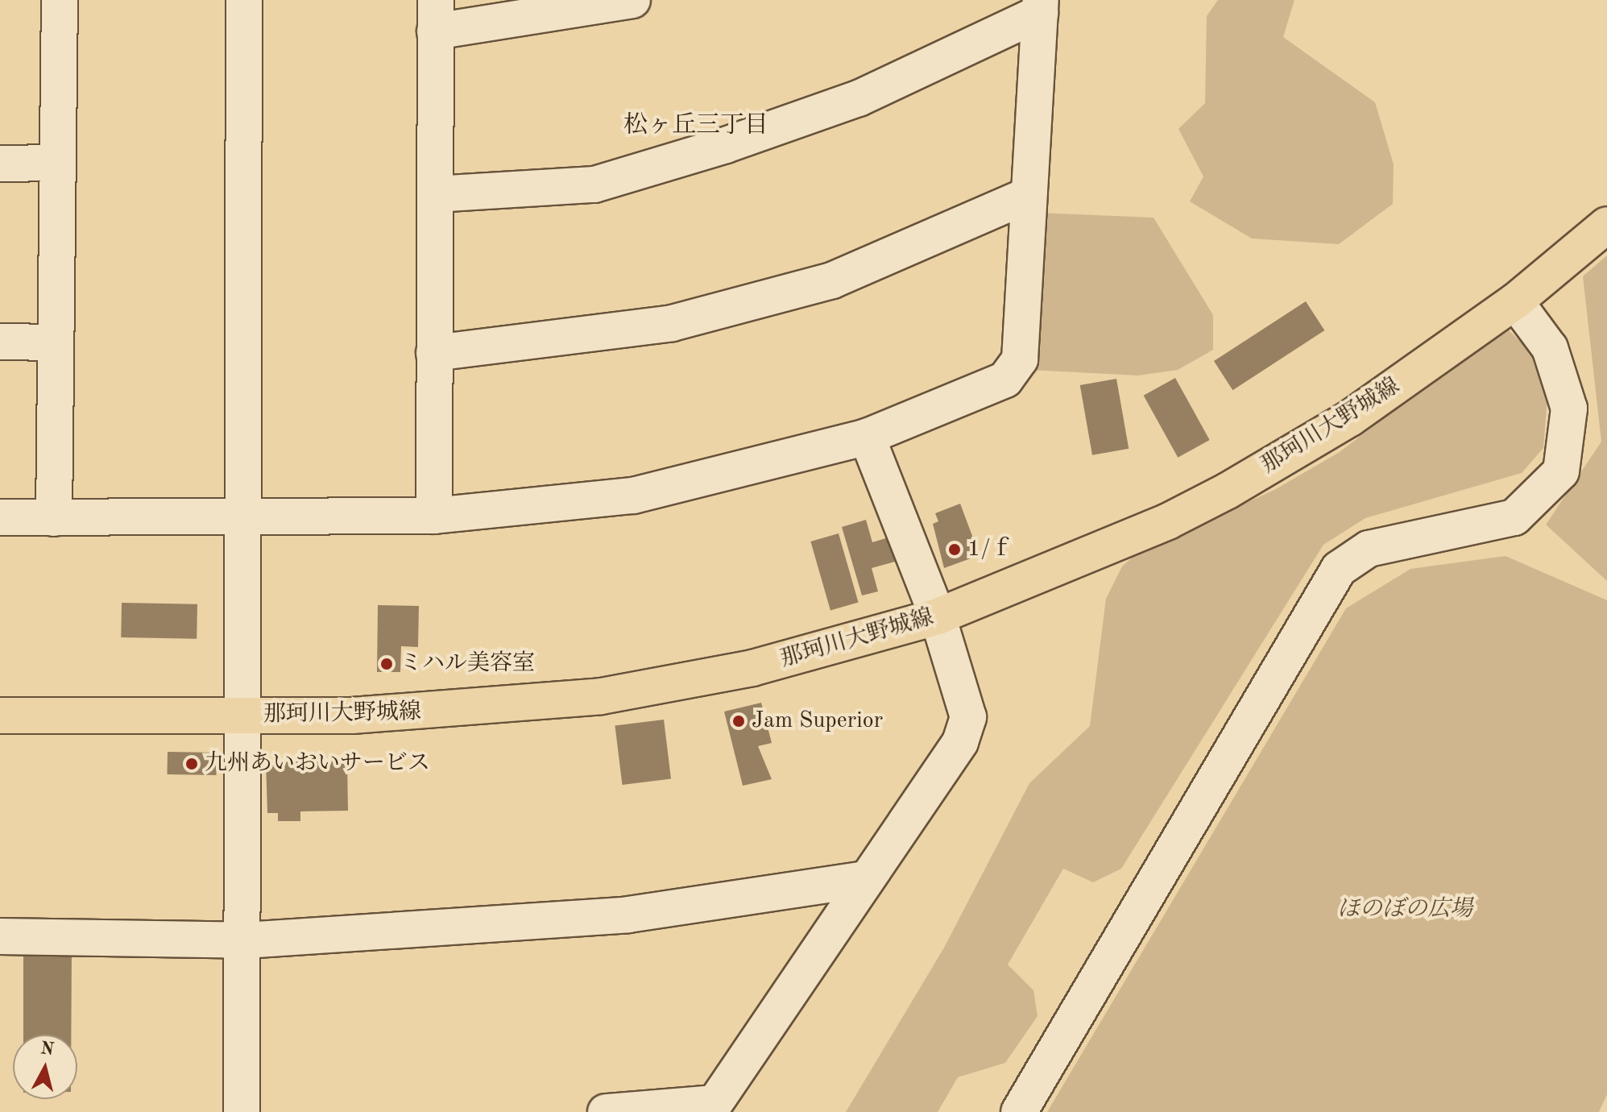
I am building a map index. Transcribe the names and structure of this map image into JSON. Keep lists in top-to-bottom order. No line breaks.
{"streets":{"main road":["那珂川大野城線"]},"districts":["松ヶ丘三丁目"],"parks":["ほのぼの広場"],"places":["1/ｆ","ミハル美容室","Jam Superior","九州あいおいサービス"],"north":"top"}
